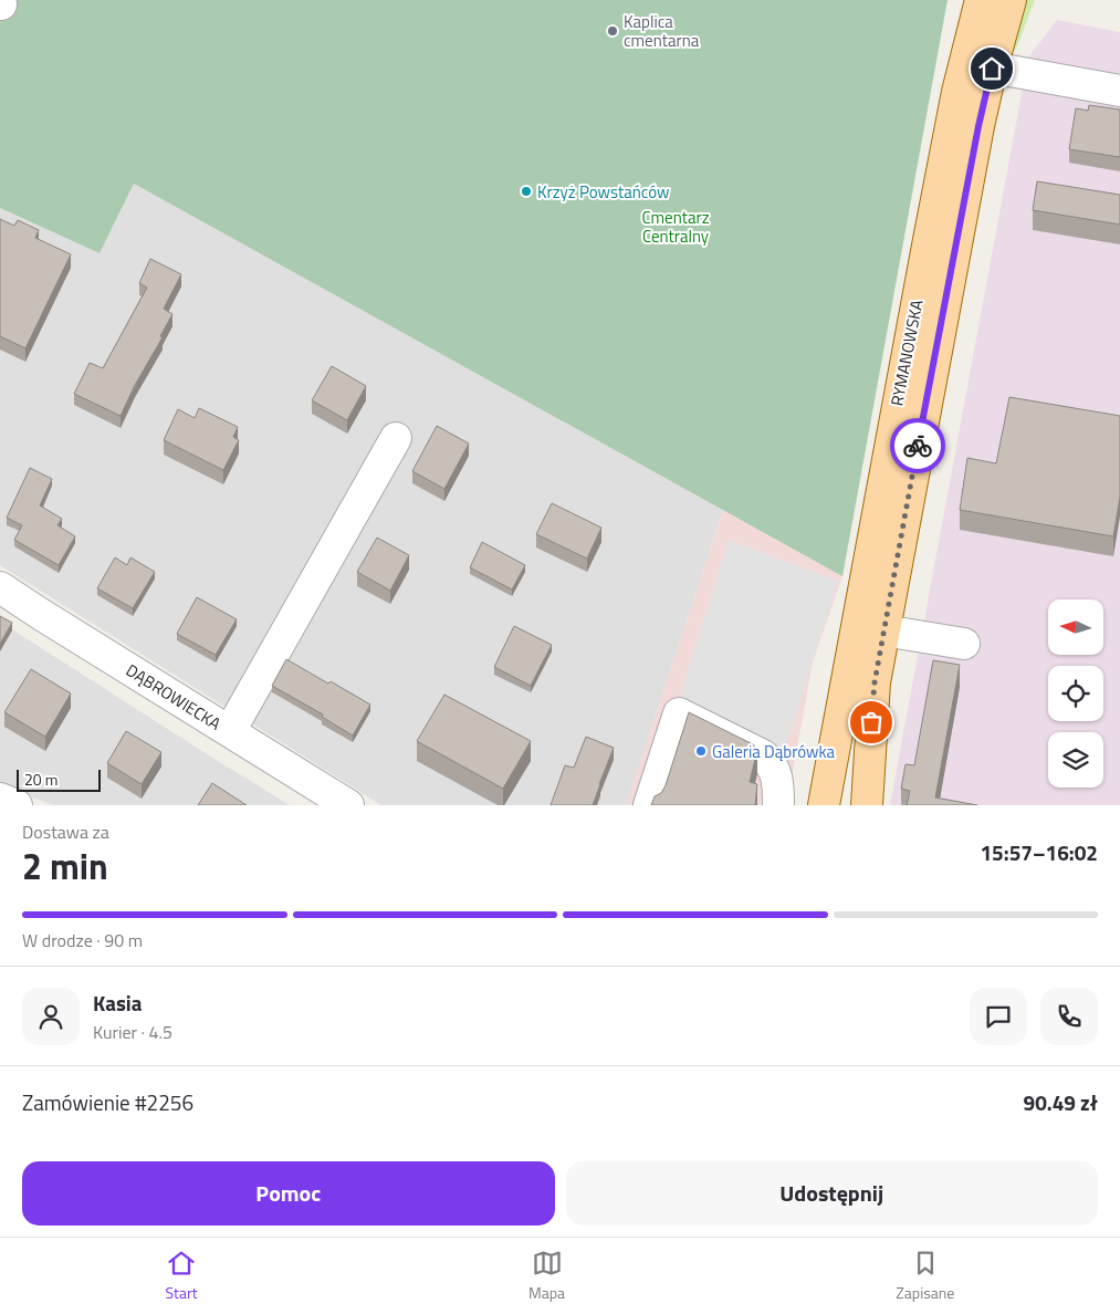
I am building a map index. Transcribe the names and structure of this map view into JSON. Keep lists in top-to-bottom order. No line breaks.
{"streets":{"main road":["RYMANOWSKA"],"street":["DĄBROWIECKA"]},"parks":["Cmentarz Centralny"],"places":["Kaplica cmentarna","Krzyż Powstańców","Galeria Dąbrówka"],"scale_bar":"20 m","north":"left","page":{"scale":"20 m","heading":["2 min","Dostawa za","15:57–16:02"],"panel":["Kasia","Kurier · 4.5","Zamówienie #2256","90.49 zł"],"bar":"W drodze · 90 m","buttons":["Pomoc","Udostępnij"],"tabs":["Start","Mapa","Zapisane"]}}
